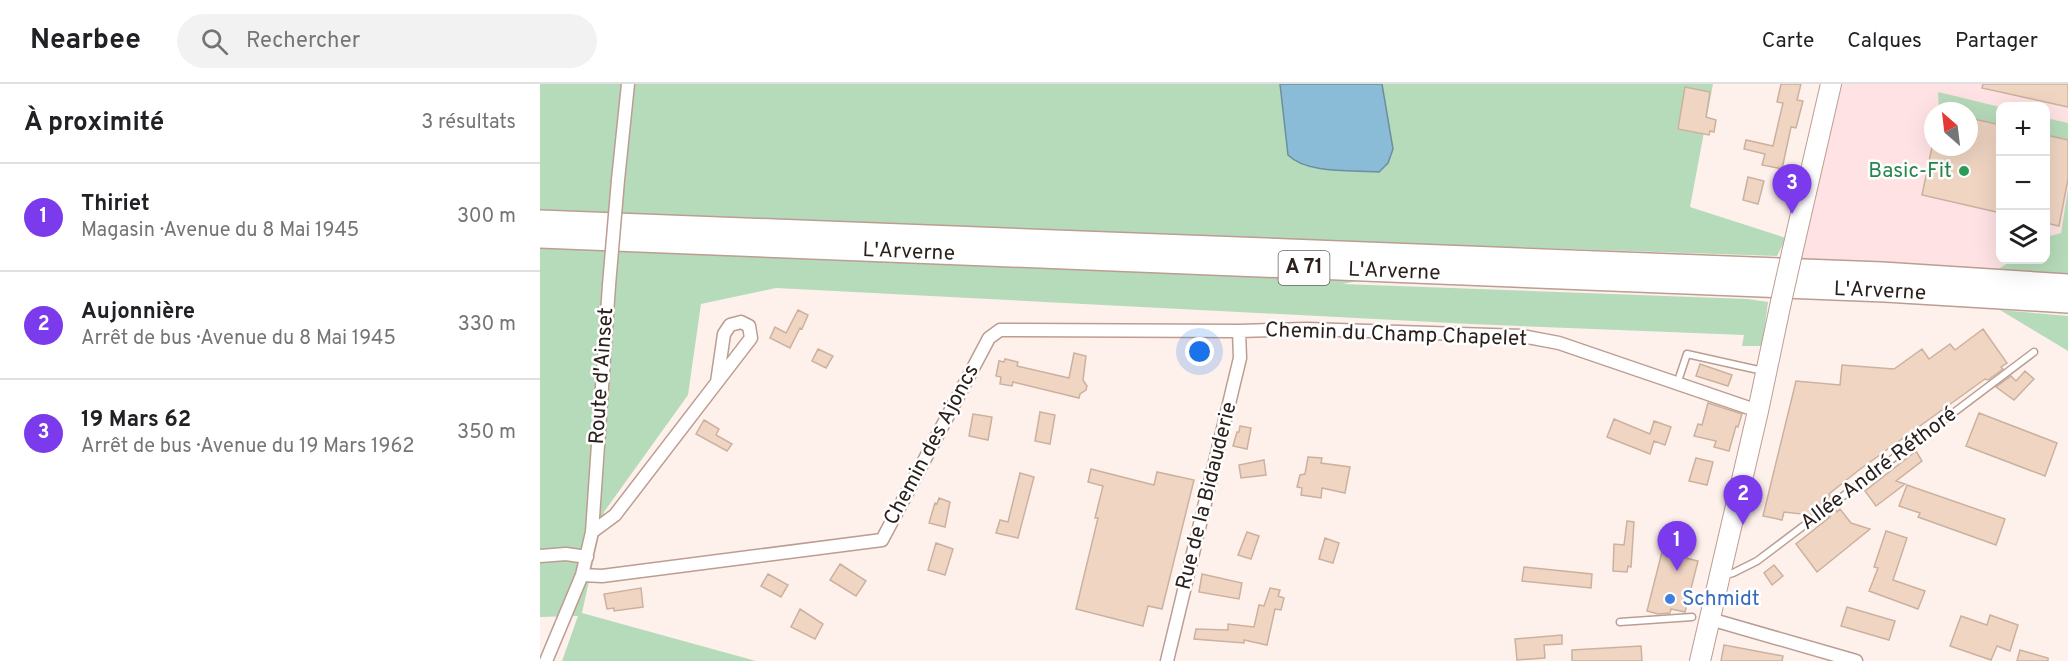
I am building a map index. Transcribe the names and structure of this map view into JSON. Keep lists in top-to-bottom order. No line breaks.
{"streets":{"highway":["L'Arverne","A 71"],"street":["Chemin du Champ Chapelet","Route d'Ainset","Chemin des Ajoncs","Rue de la Bidauderie"],"lane":["Allée André Réthoré"]},"crossings":[["Chemin du Champ Chapelet","Chemin des Ajoncs"],["Chemin du Champ Chapelet","Rue de la Bidauderie"],["Route d'Ainset","Chemin des Ajoncs"],["Chemin des Ajoncs","Rue de la Bidauderie"]],"places":["Basic-Fit","Schmidt"],"north":"top left","page":{"header":"Nearbee","search":"Rechercher","nav":["Carte","Calques","Partager"],"heading":["À proximité","3 résultats"],"map_buttons":["+","−"],"list":[{"mark":"1","name":"Thiriet","note":"Magasin · Avenue du 8 Mai 1945","value":"300 m"},{"mark":"2","name":"Aujonnière","note":"Arrêt de bus · Avenue du 8 Mai 1945","value":"330 m"},{"mark":"3","name":"19 Mars 62","note":"Arrêt de bus · Avenue du 19 Mars 1962","value":"350 m"}],"pins":["3","2","1"]}}
